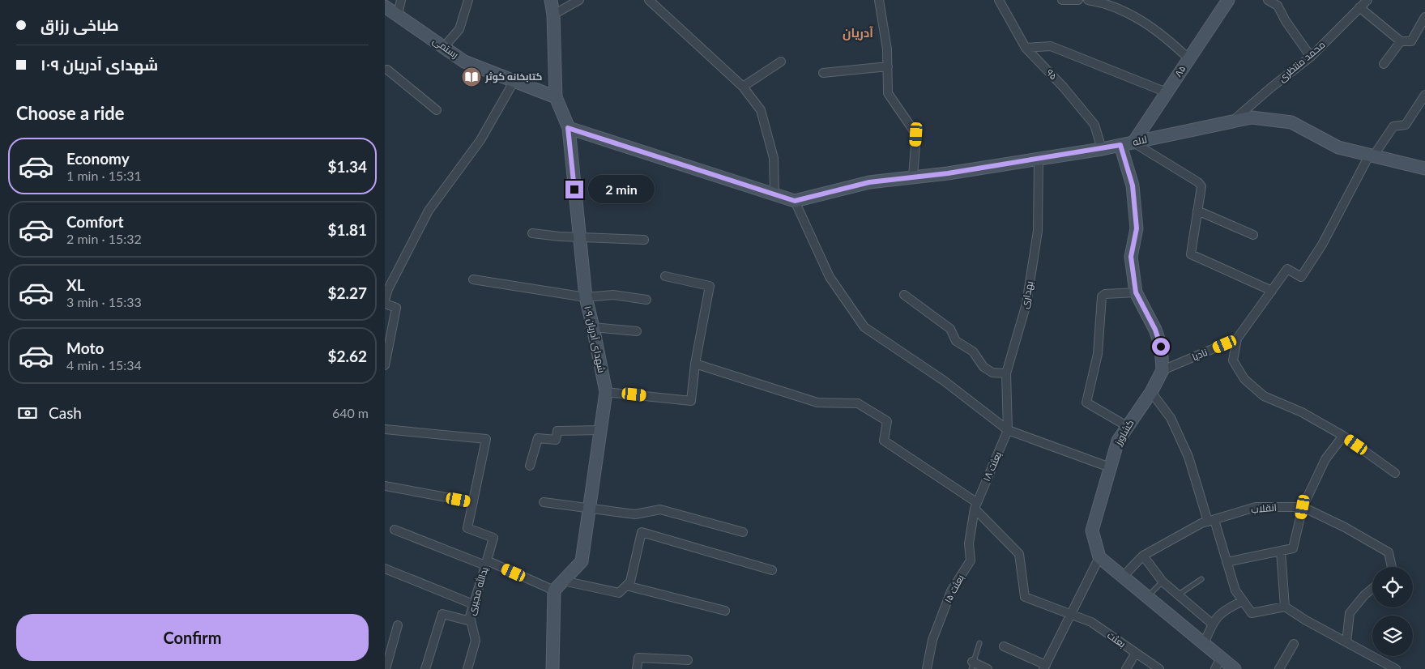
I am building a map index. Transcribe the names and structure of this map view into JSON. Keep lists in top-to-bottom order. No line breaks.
{"streets":{"street":["رستمی","محمد منتظری","۸۵","۹۵","لاله","بهداری","شهدای آدریان ۱۰۹","نادیا","کشاورز","بعثت ۱۸","انقلاب","بعثت ۱۵","یدالله مجیری","بعثت"]},"crossings":[["رستمی","شهدای آدریان ۱۰۹"],["محمد منتظری","لاله"],["۸۵","لاله"],["۹۵","لاله"],["لاله","بهداری"],["بهداری","بعثت ۱۸"],["شهدای آدریان ۱۰۹","یدالله مجیری"],["نادیا","کشاورز"],["بعثت ۱۸","بعثت ۱۵"],["بعثت ۱۸","بعثت"],["بعثت ۱۵","بعثت"]],"districts":["آدریان"],"places":{"library":["کتابخانه کوثر"]},"page":{"banner":["طباخی رزاق","شهدای آدریان ۱۰۹"],"heading":"Choose a ride","list":[{"name":"Economy","note":"1 min · 15:31","value":"$1.34"},{"name":"Comfort","note":"2 min · 15:32","value":"$1.81"},{"name":"XL","note":"3 min · 15:33","value":"$2.27"},{"name":"Moto","note":"4 min · 15:34","value":"$2.62"}],"bubble":"2 min","pay":["Cash","640 m"],"buttons":"Confirm"}}
